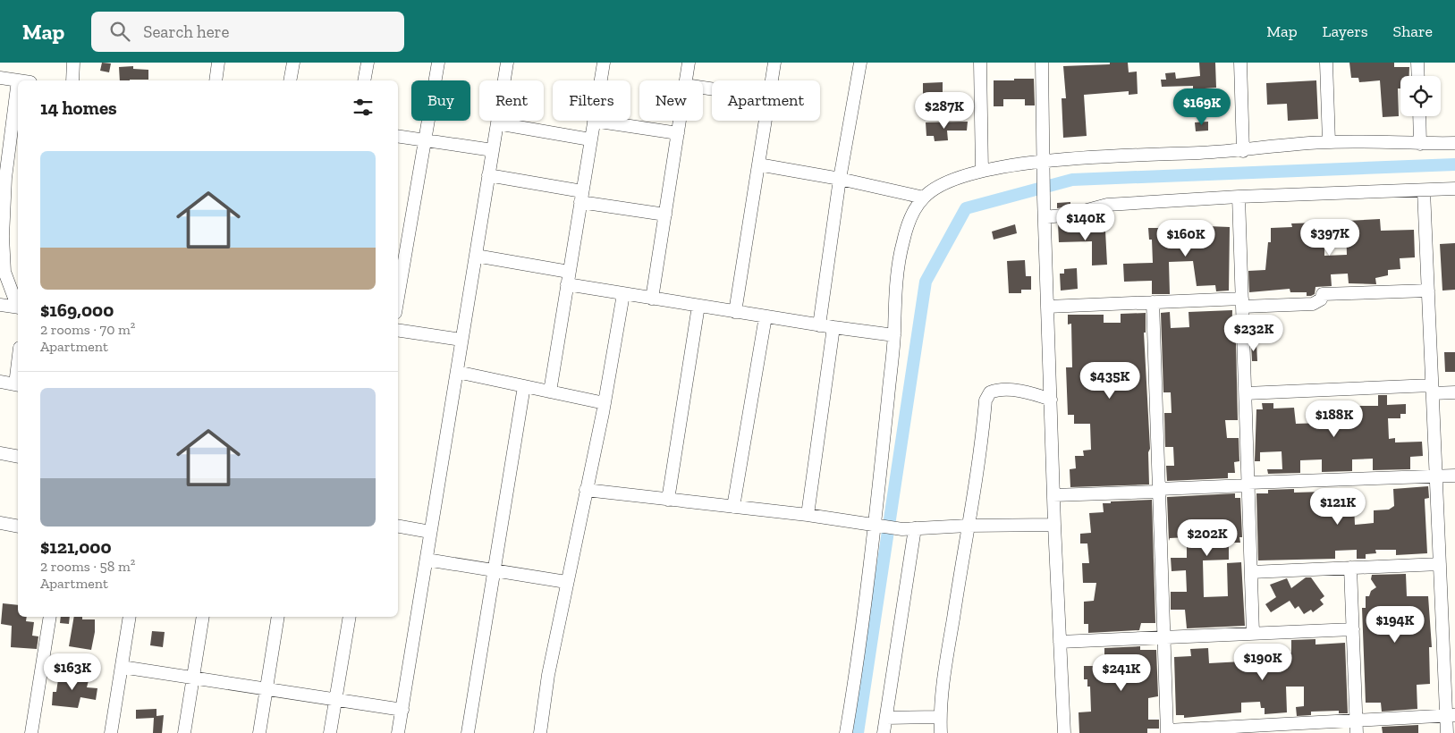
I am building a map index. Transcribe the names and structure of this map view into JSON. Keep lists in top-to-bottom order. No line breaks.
{"page":{"header":"Map","search":"Search here","nav":["Map","Layers","Share"],"chip":["Buy","Rent","Filters","New","Apartment"],"heading":"14 homes","price":["$169K","$287K","$140K","$397K","$160K","$232K","$435K","$188K","$121K","$202K","$194K","$190K","$163K","$241K"],"list":[{"name":"$169,000","note":"2 rooms · 70 m² · Apartment"},{"name":"$121,000","note":"2 rooms · 58 m² · Apartment"}]}}
